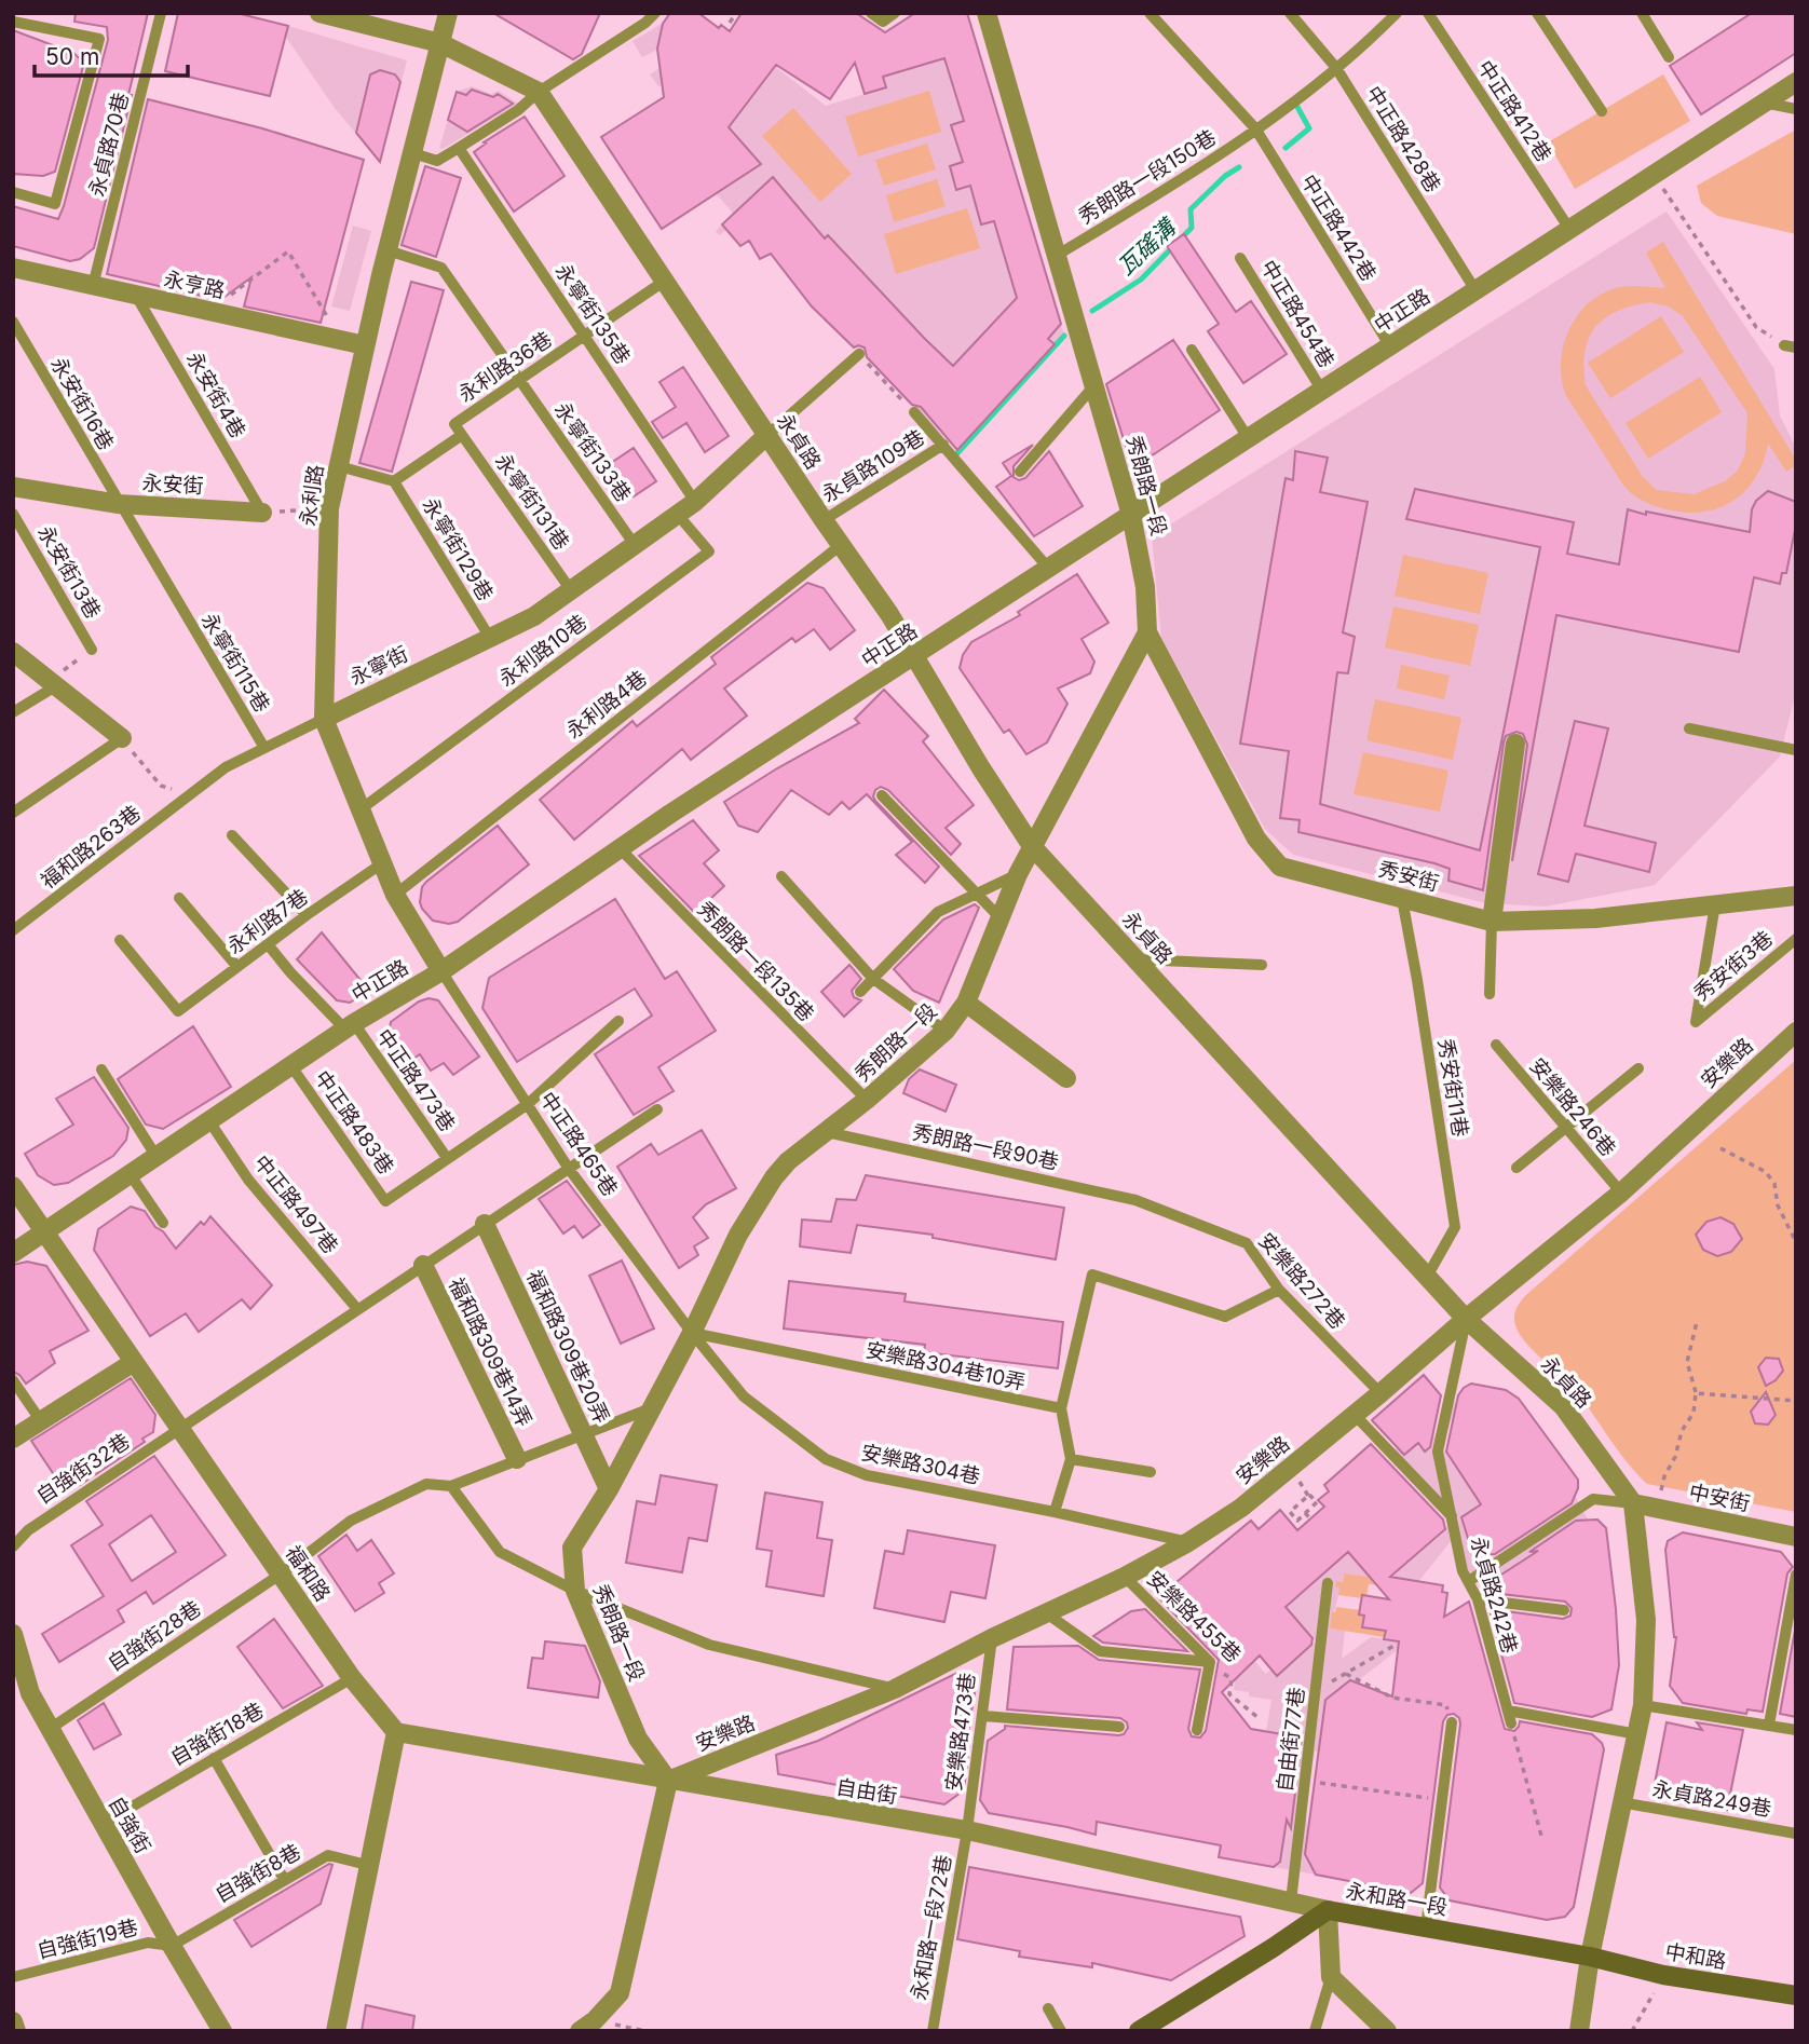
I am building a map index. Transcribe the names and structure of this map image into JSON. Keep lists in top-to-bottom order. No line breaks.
{"streets":{"main road":["永和路一段","中和路"],"street":["永亨路","中正路","永貞路","永安街","秀朗路一段","永利路","永寧街","秀安街","安樂路","福和路309巷20弄","福和路309巷14弄","中安街","福和路","自由街","自強街"],"lane":["中正路412巷","中正路428巷","永貞路70巷","秀朗路一段150巷","中正路442巷","永寧街135巷","中正路454巷","永利路36巷","永安街4巷","永安街16巷","永寧街133巷","永貞路109巷","永寧街131巷","永寧街129巷","永安街13巷","永利路10巷","永寧街115巷","永利路4巷","福和路263巷","永利路7巷","秀朗路一段135巷","秀安街3巷","中正路473巷","秀安街11巷","安樂路246巷","中正路483巷","中正路465巷","秀朗路一段90巷","中正路497巷","安樂路272巷","安樂路304巷10弄","安樂路304巷","自強街32巷","永貞路242巷","安樂路455巷","自強街28巷","安樂路473巷","自強街18巷","自由街77巷","永貞路249巷","自強街8巷","永和路一段72巷","自強街19巷"]},"crossings":[["中正路412巷","中正路"],["中正路428巷","秀朗路一段150巷"],["中正路428巷","中正路"],["永貞路70巷","永亨路"],["秀朗路一段150巷","中正路442巷"],["秀朗路一段150巷","秀朗路一段"],["中正路442巷","中正路"],["永亨路","永安街4巷"],["永亨路","永利路"],["中正路","中正路454巷"],["中正路","永貞路"],["中正路","秀朗路一段"],["中正路","永利路"],["中正路","秀朗路一段135巷"],["中正路","中正路473巷"],["中正路","中正路483巷"],["中正路","中正路465巷"],["中正路","中正路497巷"],["中正路","福和路"],["永寧街135巷","永利路36巷"],["永寧街135巷","永寧街"],["永利路36巷","永貞路"],["永利路36巷","永寧街133巷"],["永利路36巷","永寧街131巷"],["永利路36巷","永寧街129巷"],["永安街4巷","永安街"],["永安街16巷","永安街"],["永安街16巷","永寧街115巷"],["永貞路","永貞路109巷"],["永貞路","秀朗路一段"],["永貞路","永利路"],["永貞路","永寧街"],["永貞路","永利路4巷"],["永貞路","安樂路"],["永貞路","秀安街11巷"],["永貞路","中安街"],["永貞路","永貞路242巷"],["永貞路","永貞路249巷"],["永貞路","永和路一段"],["永貞路","中和路"],["永寧街133巷","永利路"],["永寧街133巷","永寧街"],["秀朗路一段","秀安街"],["秀朗路一段","秀朗路一段135巷"],["秀朗路一段","安樂路"],["秀朗路一段","中正路465巷"],["秀朗路一段","秀朗路一段90巷"],["秀朗路一段","福和路309巷20弄"],["秀朗路一段","安樂路304巷10弄"],["秀朗路一段","安樂路304巷"],["秀朗路一段","自強街28巷"],["秀朗路一段","自由街"],["永利路","永利路10巷"],["永利路","永寧街"],["永利路","永利路4巷"],["永利路","永利路7巷"],["永利路","中正路465巷"],["永寧街131巷","永寧街"],["永寧街129巷","永寧街"],["永利路10巷","永寧街"],["永寧街115巷","永寧街"],["永寧街","福和路263巷"],["秀安街","秀安街3巷"],["秀安街","秀安街11巷"],["永利路7巷","中正路473巷"],["安樂路","安樂路246巷"],["安樂路","安樂路272巷"],["安樂路","安樂路304巷"],["安樂路","永貞路242巷"],["安樂路","安樂路455巷"],["安樂路","安樂路473巷"],["安樂路","自由街"],["中正路473巷","中正路483巷"],["中正路465巷","安樂路304巷10弄"],["中正路465巷","安樂路304巷"],["中正路465巷","自強街32巷"],["秀朗路一段90巷","安樂路272巷"],["中正路497巷","自強街32巷"],["福和路309巷20弄","自強街32巷"],["福和路309巷20弄","自強街28巷"],["福和路309巷14弄","自強街32巷"],["福和路309巷14弄","自強街28巷"],["安樂路304巷10弄","安樂路304巷"],["自強街32巷","福和路"],["福和路","自強街28巷"],["福和路","自強街18巷"],["福和路","自由街"],["自強街28巷","自強街"],["安樂路473巷","自由街"],["安樂路473巷","永和路一段72巷"],["自強街18巷","自強街"],["自由街77巷","自由街"],["自由街","永和路一段"],["自由街","永和路一段72巷"],["自強街","自強街8巷"],["自強街","自強街19巷"],["自強街8巷","自強街19巷"],["永和路一段","中和路"]],"water":["瓦磘溝"],"scale_bar":"50 m"}
